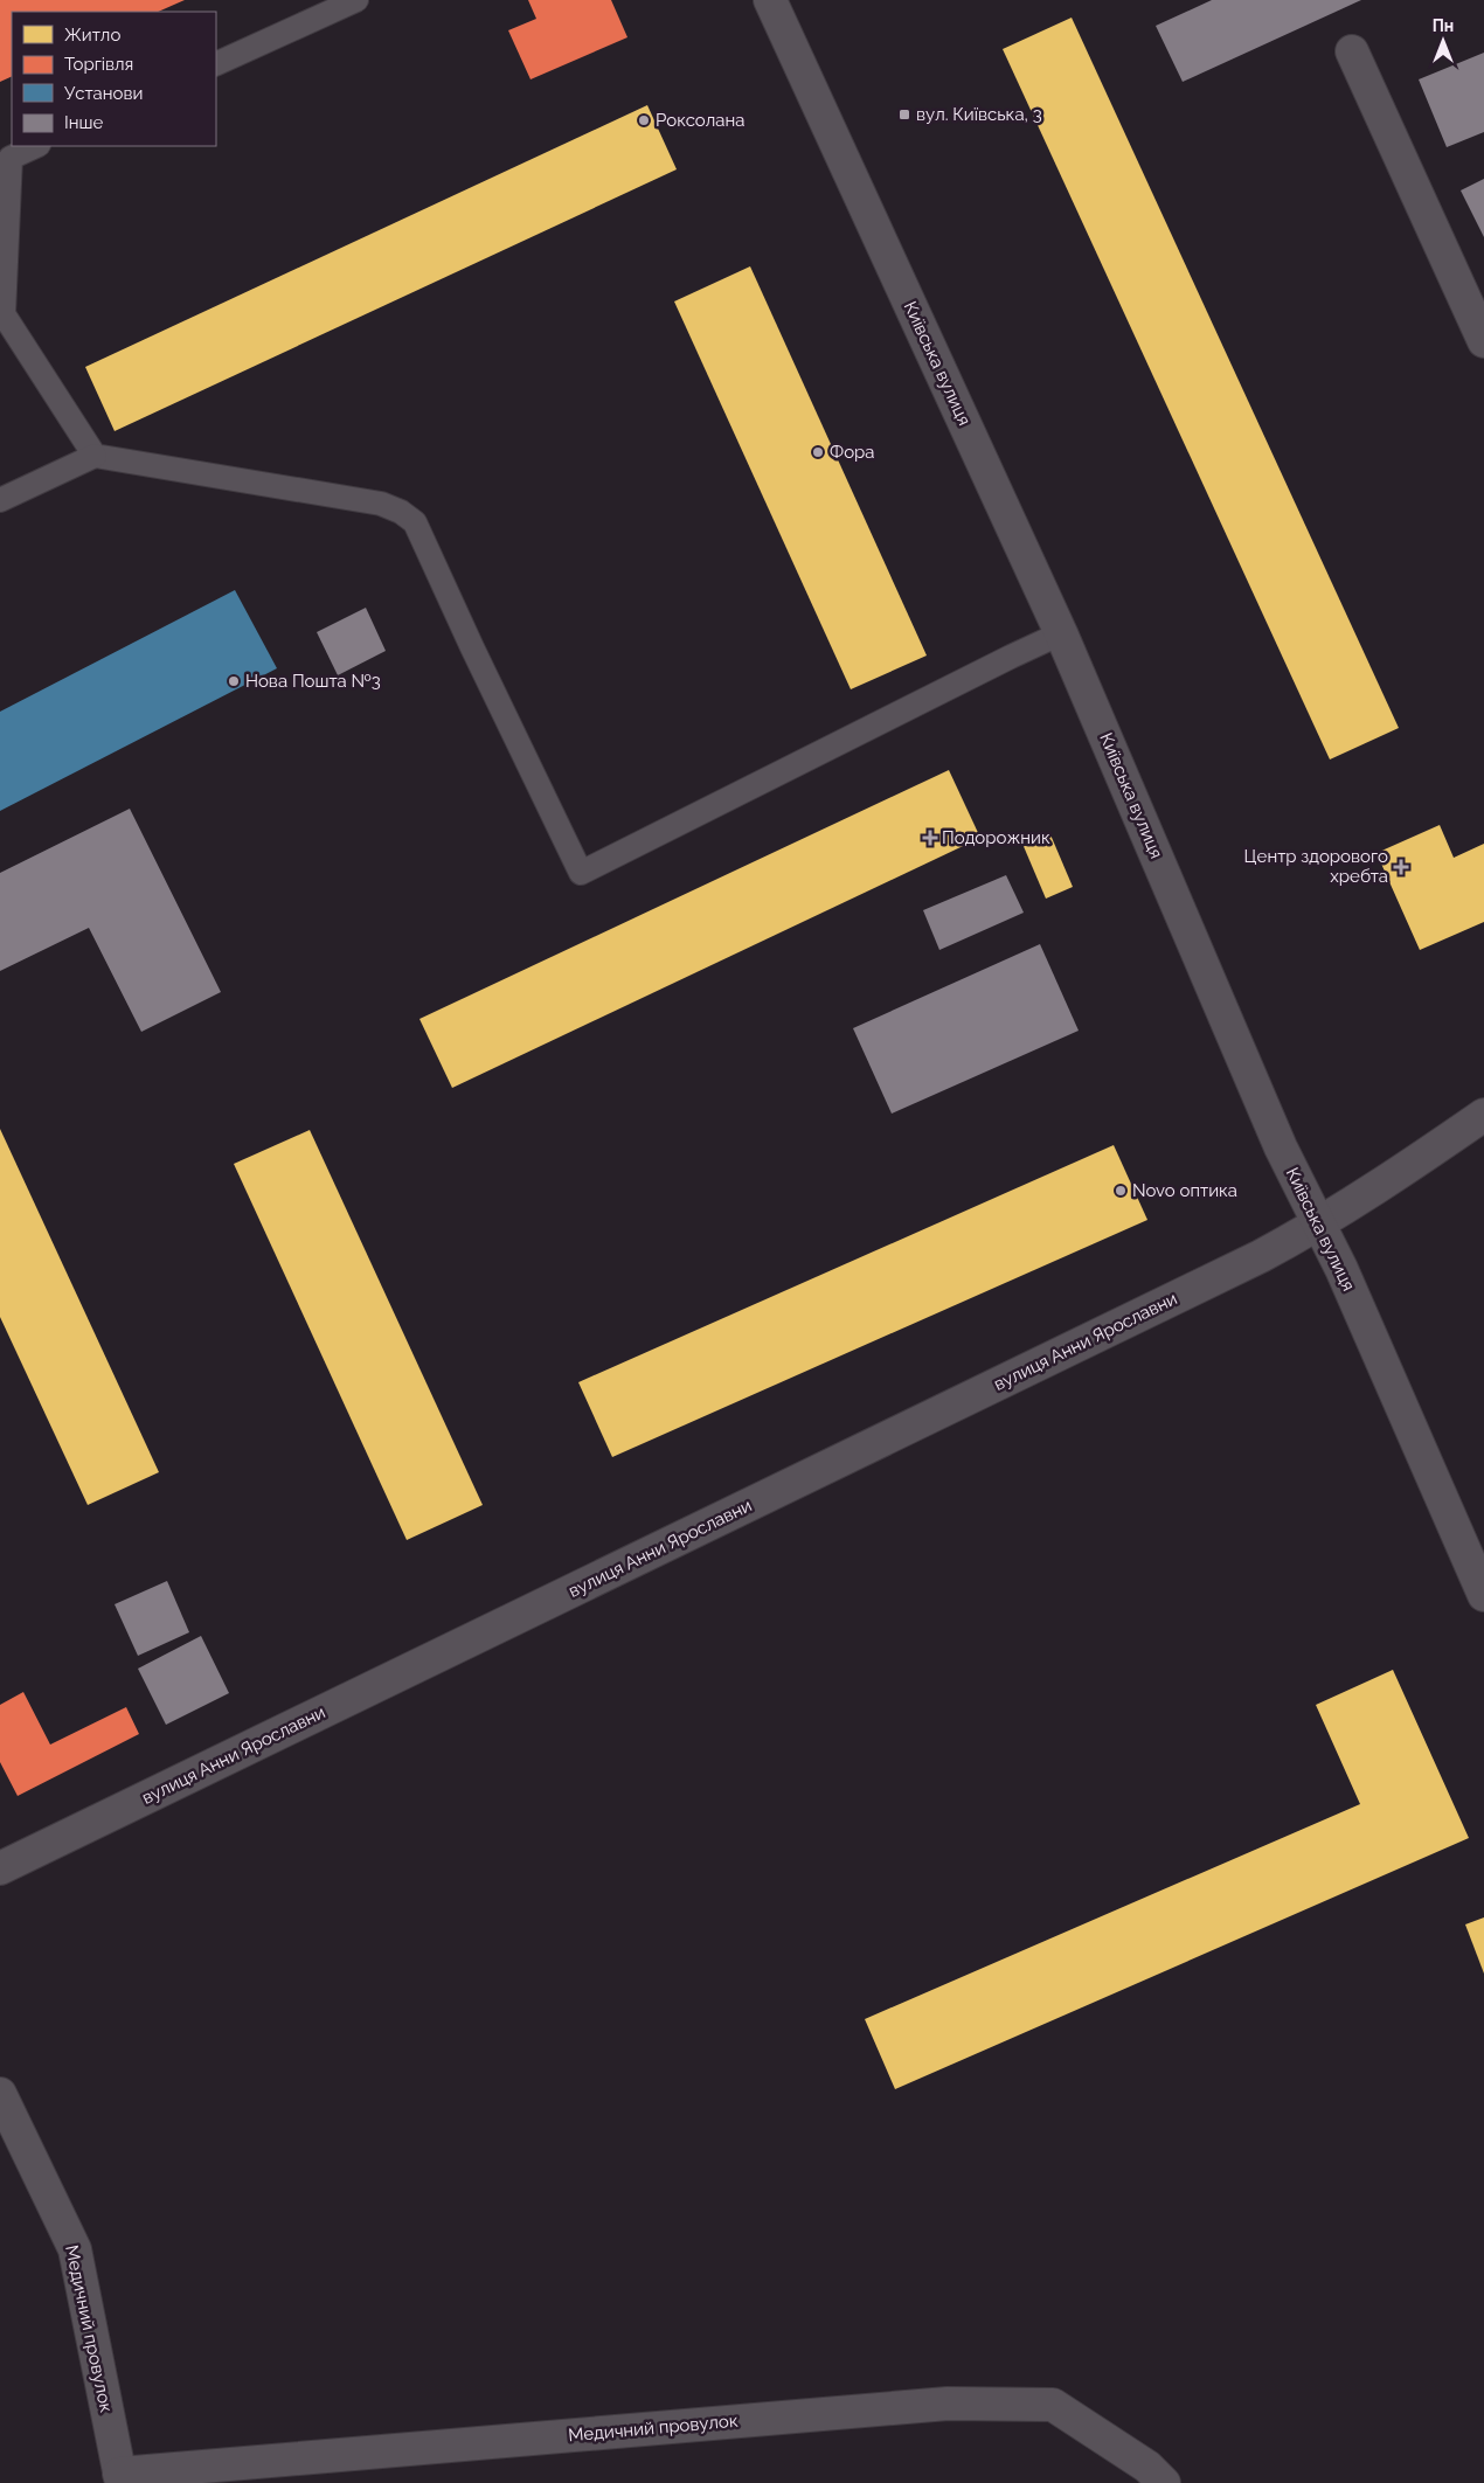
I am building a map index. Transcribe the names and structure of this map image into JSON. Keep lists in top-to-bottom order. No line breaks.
{"streets":{"street":["Київська вулиця","вулиця Анни Ярославни","Медичний провулок"]},"crossings":[["Київська вулиця","вулиця Анни Ярославни"]],"places":{"transit":["вул. Київська, 3"],"other":["Роксолана","Фора","Нова Пошта №3","Novo оптика"],"health":["Подорожник","Центр здорового хребта"]},"legend":["Житло","Торгівля","Установи","Інше"],"north":"top"}
